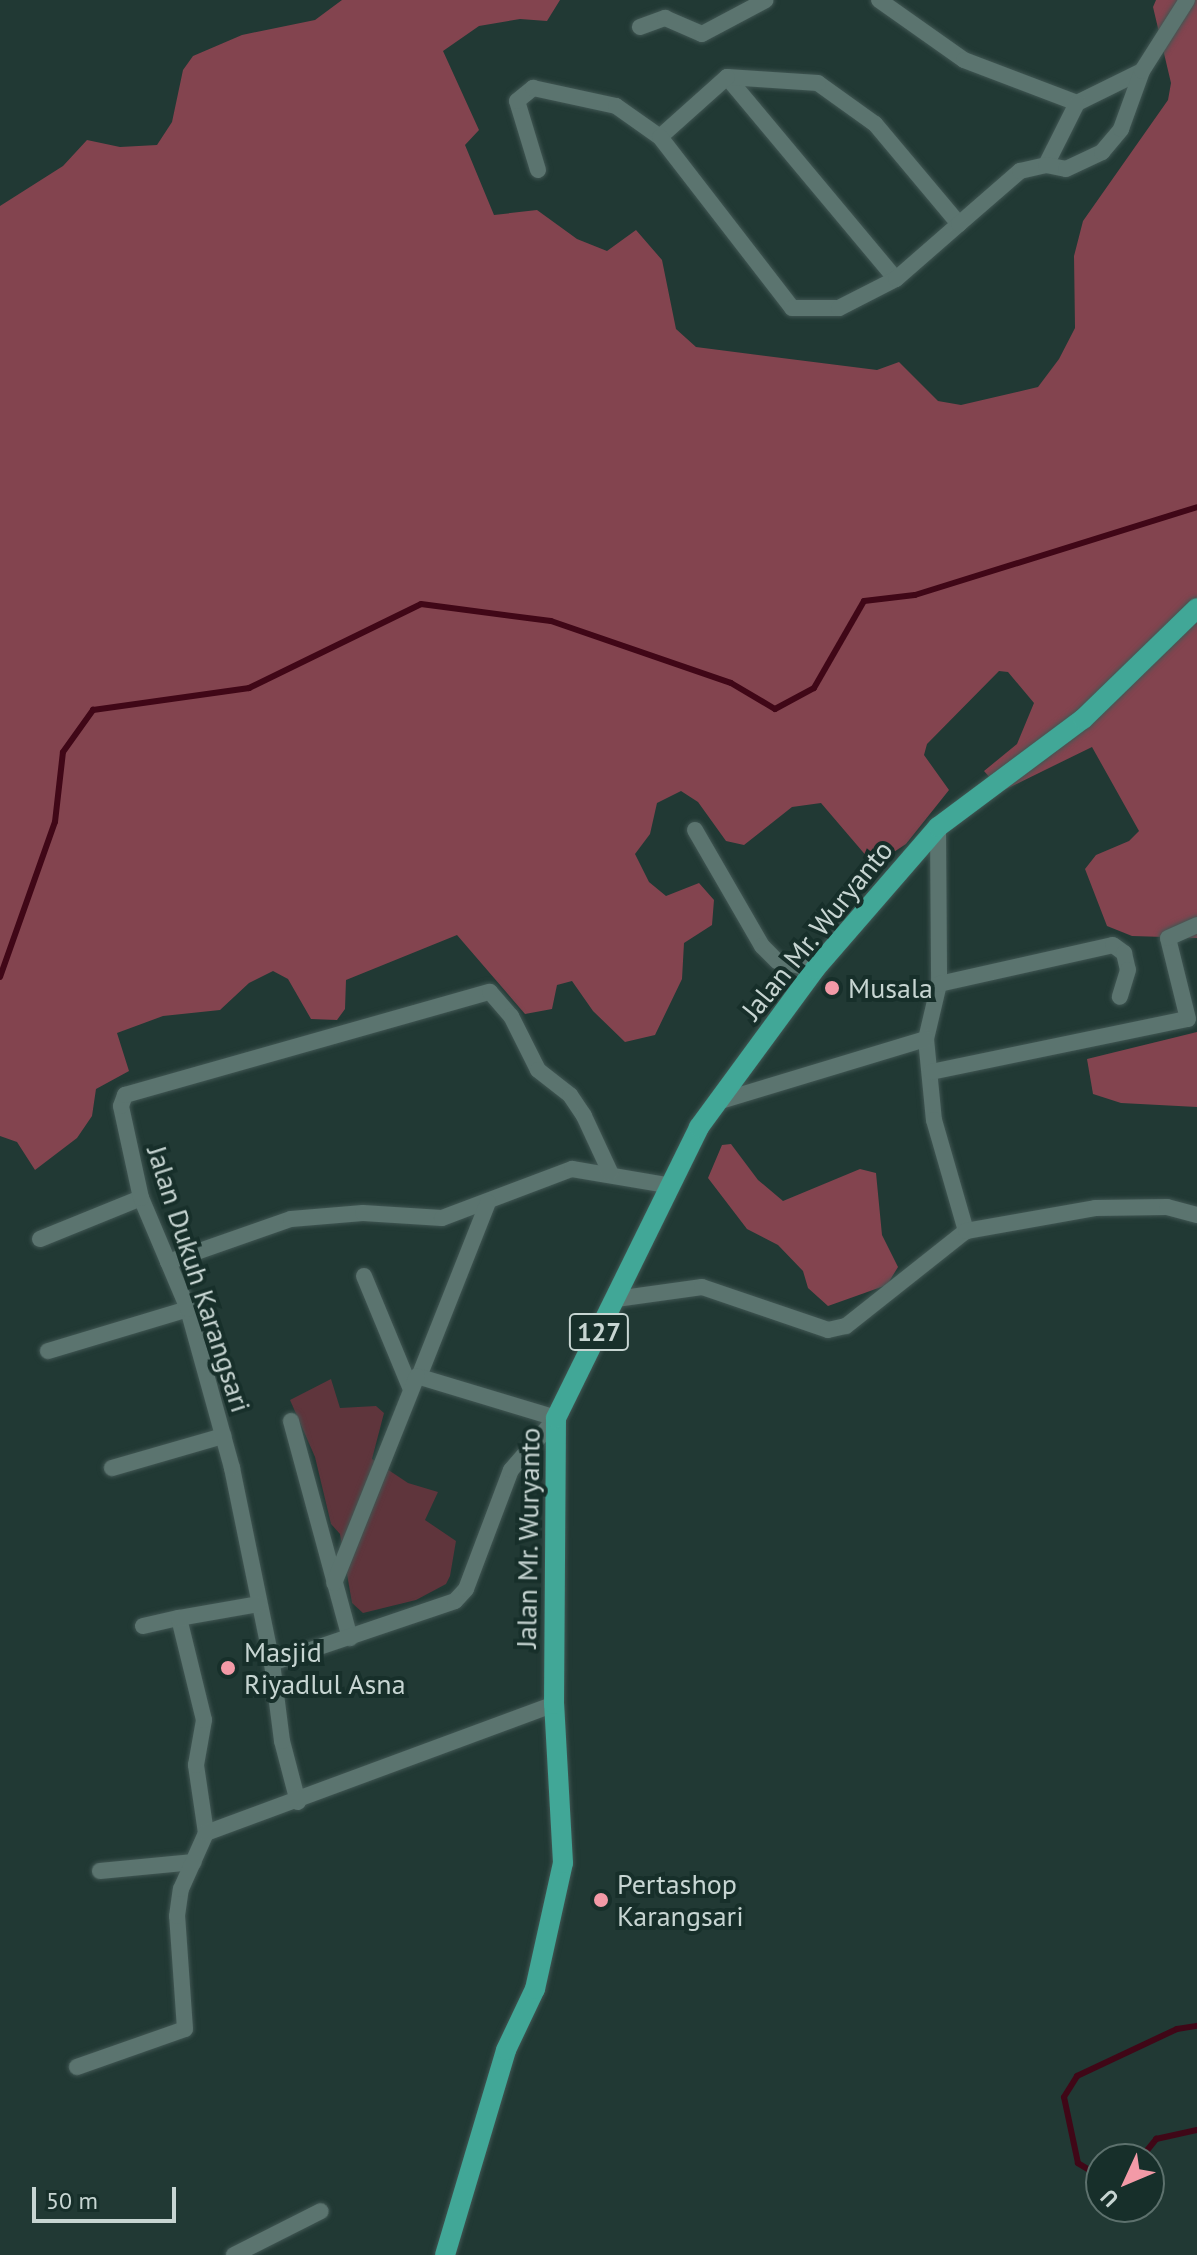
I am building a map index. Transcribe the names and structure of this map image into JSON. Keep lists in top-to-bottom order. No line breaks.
{"streets":{"main road":["Jalan Mr. Wuryanto","127"],"street":["Jalan Dukuh Karangsari"]},"places":["Musala","Masjid Riyadlul Asna","Pertashop Karangsari"],"scale_bar":"50 m","north":"bottom left"}
